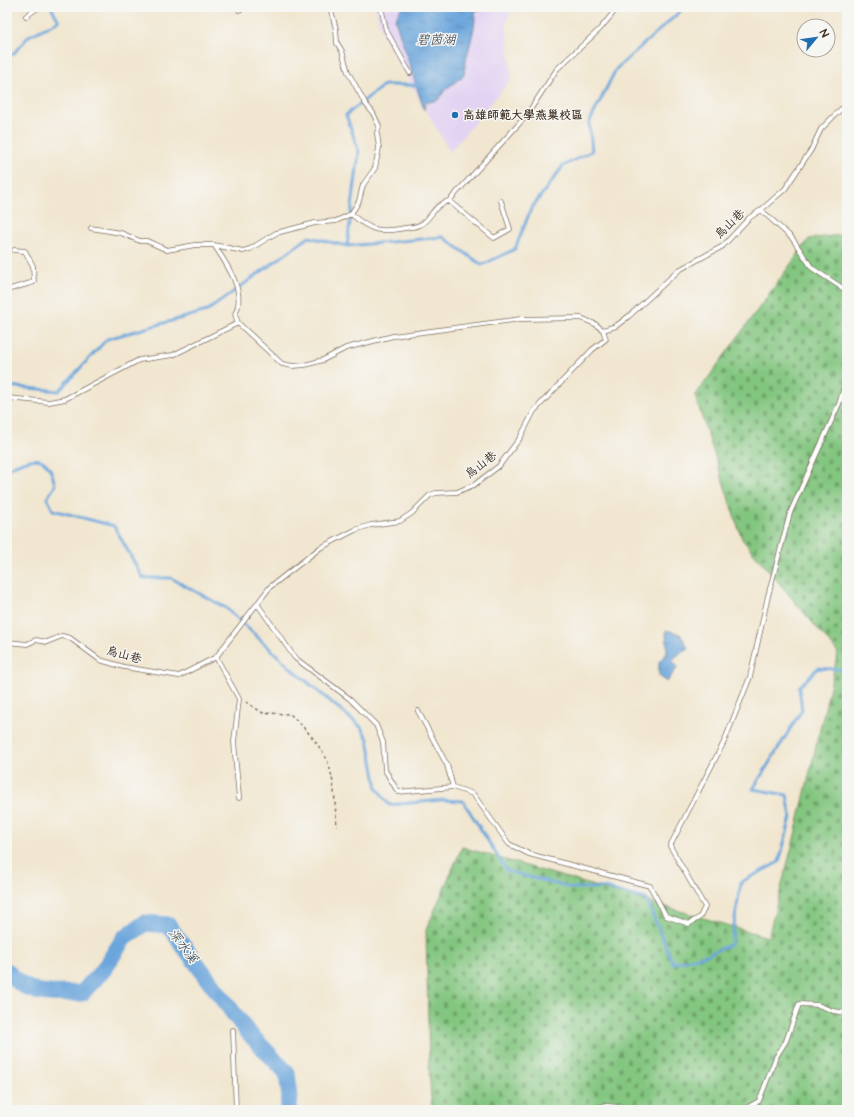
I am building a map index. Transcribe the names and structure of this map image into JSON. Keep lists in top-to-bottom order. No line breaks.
{"streets":{"lane":["烏山巷"]},"water":["碧茵湖","深水溪"],"places":["高雄師範大學燕巢校區"],"north":"top right"}
